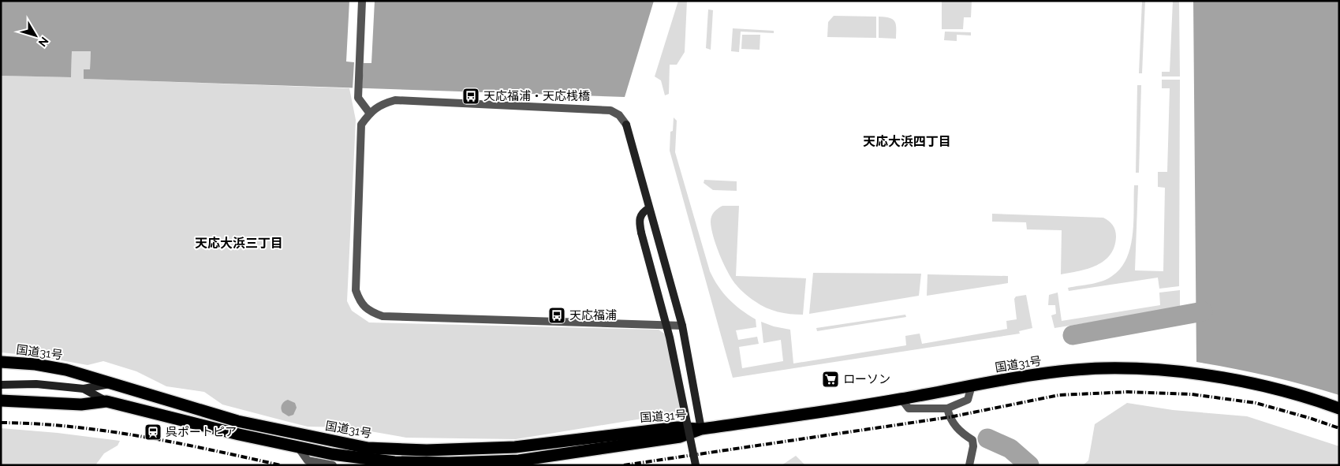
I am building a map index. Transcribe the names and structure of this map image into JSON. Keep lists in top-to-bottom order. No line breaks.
{"streets":{"highway":["国道31号"]},"districts":["天応大浜四丁目","天応大浜三丁目"],"places":{"bus stop":["天応福浦・天応桟橋","天応福浦"],"supermarket":["ローソン"],"station":["呉ポートピア"]},"north":"bottom right"}
